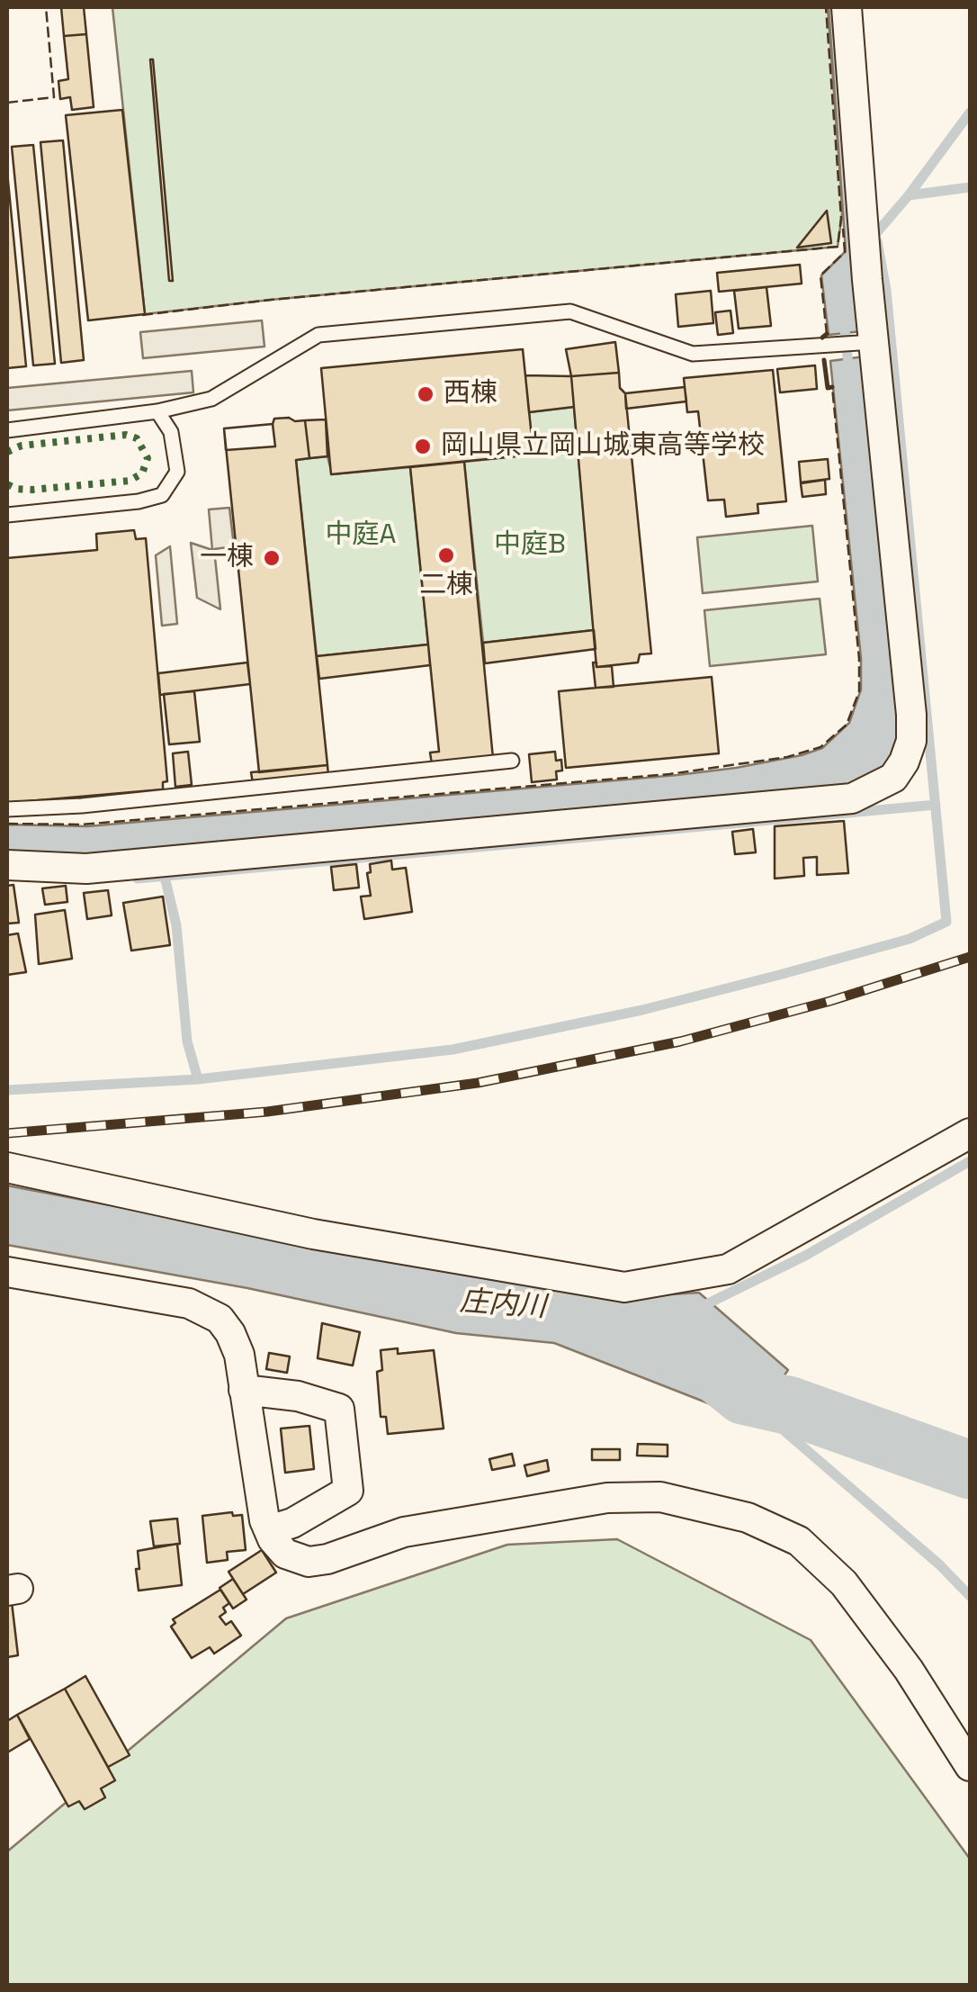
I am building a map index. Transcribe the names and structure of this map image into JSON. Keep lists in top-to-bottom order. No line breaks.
{"water":["庄内川"],"parks":["中庭A","中庭B"],"places":["西棟","岡山県立岡山城東高等学校","二棟","一棟"]}
